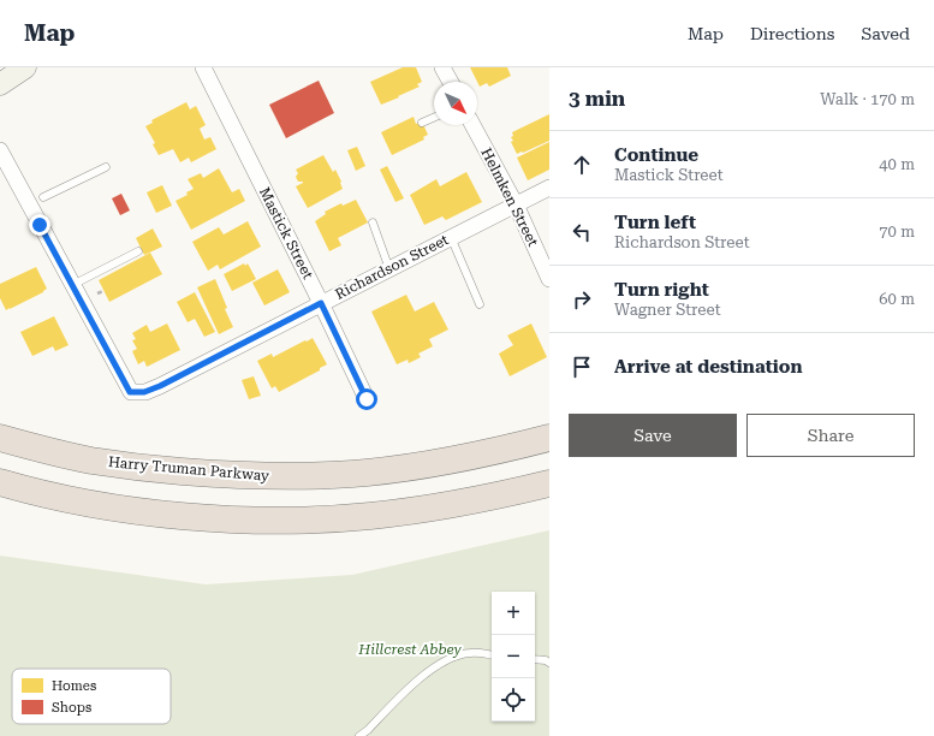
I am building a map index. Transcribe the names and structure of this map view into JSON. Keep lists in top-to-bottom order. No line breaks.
{"streets":{"highway":["Harry Truman Parkway"],"street":["Helmken Street","Mastick Street","Richardson Street"]},"crossings":[["Helmken Street","Richardson Street"],["Mastick Street","Richardson Street"]],"parks":["Hillcrest Abbey"],"legend":["Homes","Shops"],"north":"bottom right","page":{"header":"Map","nav":["Map","Directions","Saved"],"heading":["3 min","Walk · 170 m"],"list":[["Continue","Mastick Street","40 m"],["Turn left","Richardson Street","70 m"],["Turn right","Wagner Street","60 m"],"Arrive at destination"],"buttons":["Save","Share"],"map_buttons":["+","−"]}}
